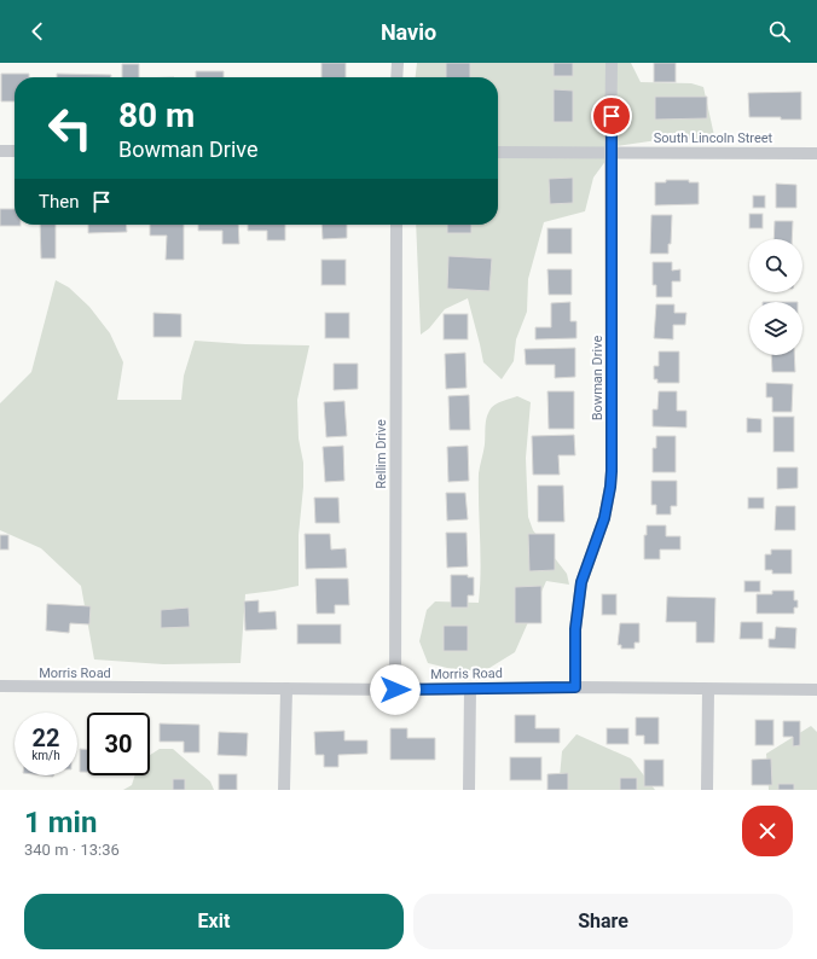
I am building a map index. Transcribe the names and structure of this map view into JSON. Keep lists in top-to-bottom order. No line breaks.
{"streets":{"street":["South Lincoln Street","Bowman Drive","Rellim Drive","Morris Road"]},"crossings":[["South Lincoln Street","Bowman Drive"],["Bowman Drive","Morris Road"],["Rellim Drive","Morris Road"]],"page":{"header":"Navio","turn":["80 m","Bowman Drive"],"then":"Then","speed":"22 km/h","limit":"30","heading":["1 min","340 m · 13:36"],"buttons":["Exit","Share"]}}
